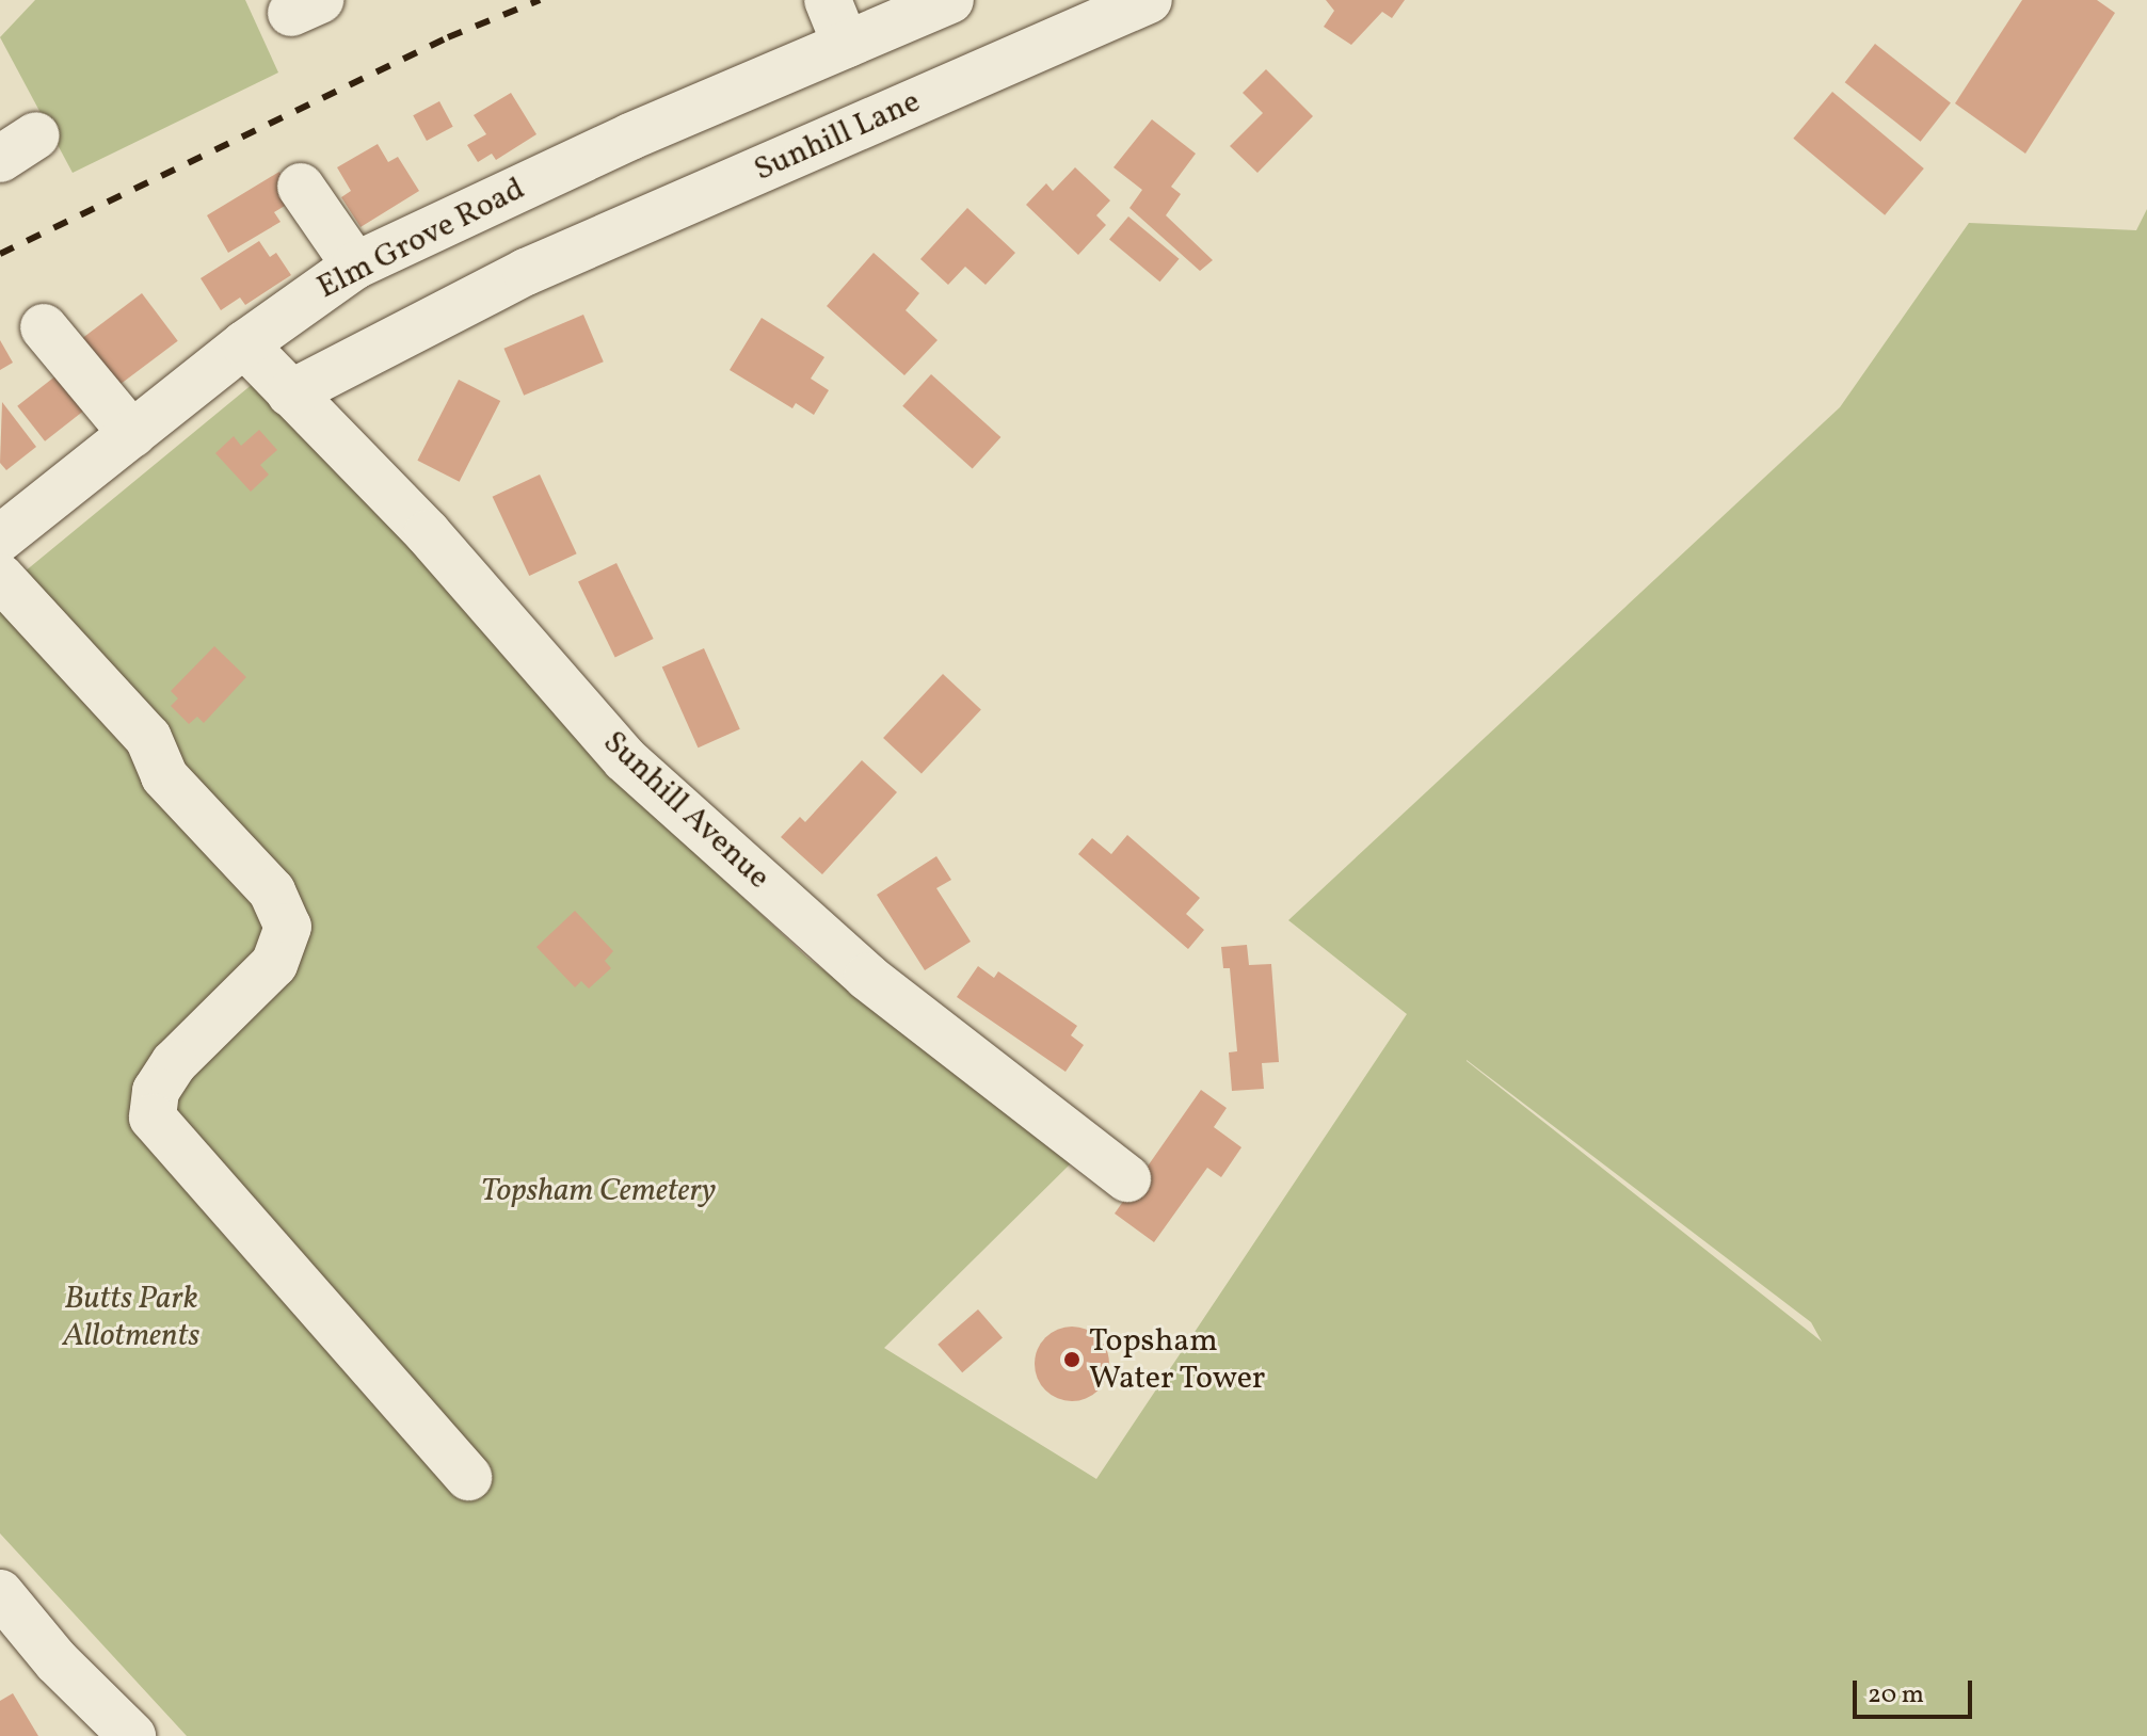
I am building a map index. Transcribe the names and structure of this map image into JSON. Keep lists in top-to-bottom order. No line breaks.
{"streets":{"street":["Sunhill Lane","Elm Grove Road","Sunhill Avenue"]},"crossings":[["Sunhill Lane","Sunhill Avenue"],["Elm Grove Road","Sunhill Avenue"]],"parks":["Topsham Cemetery","Butts Park Allotments"],"places":["Topsham Water Tower"],"scale_bar":"20 m"}
